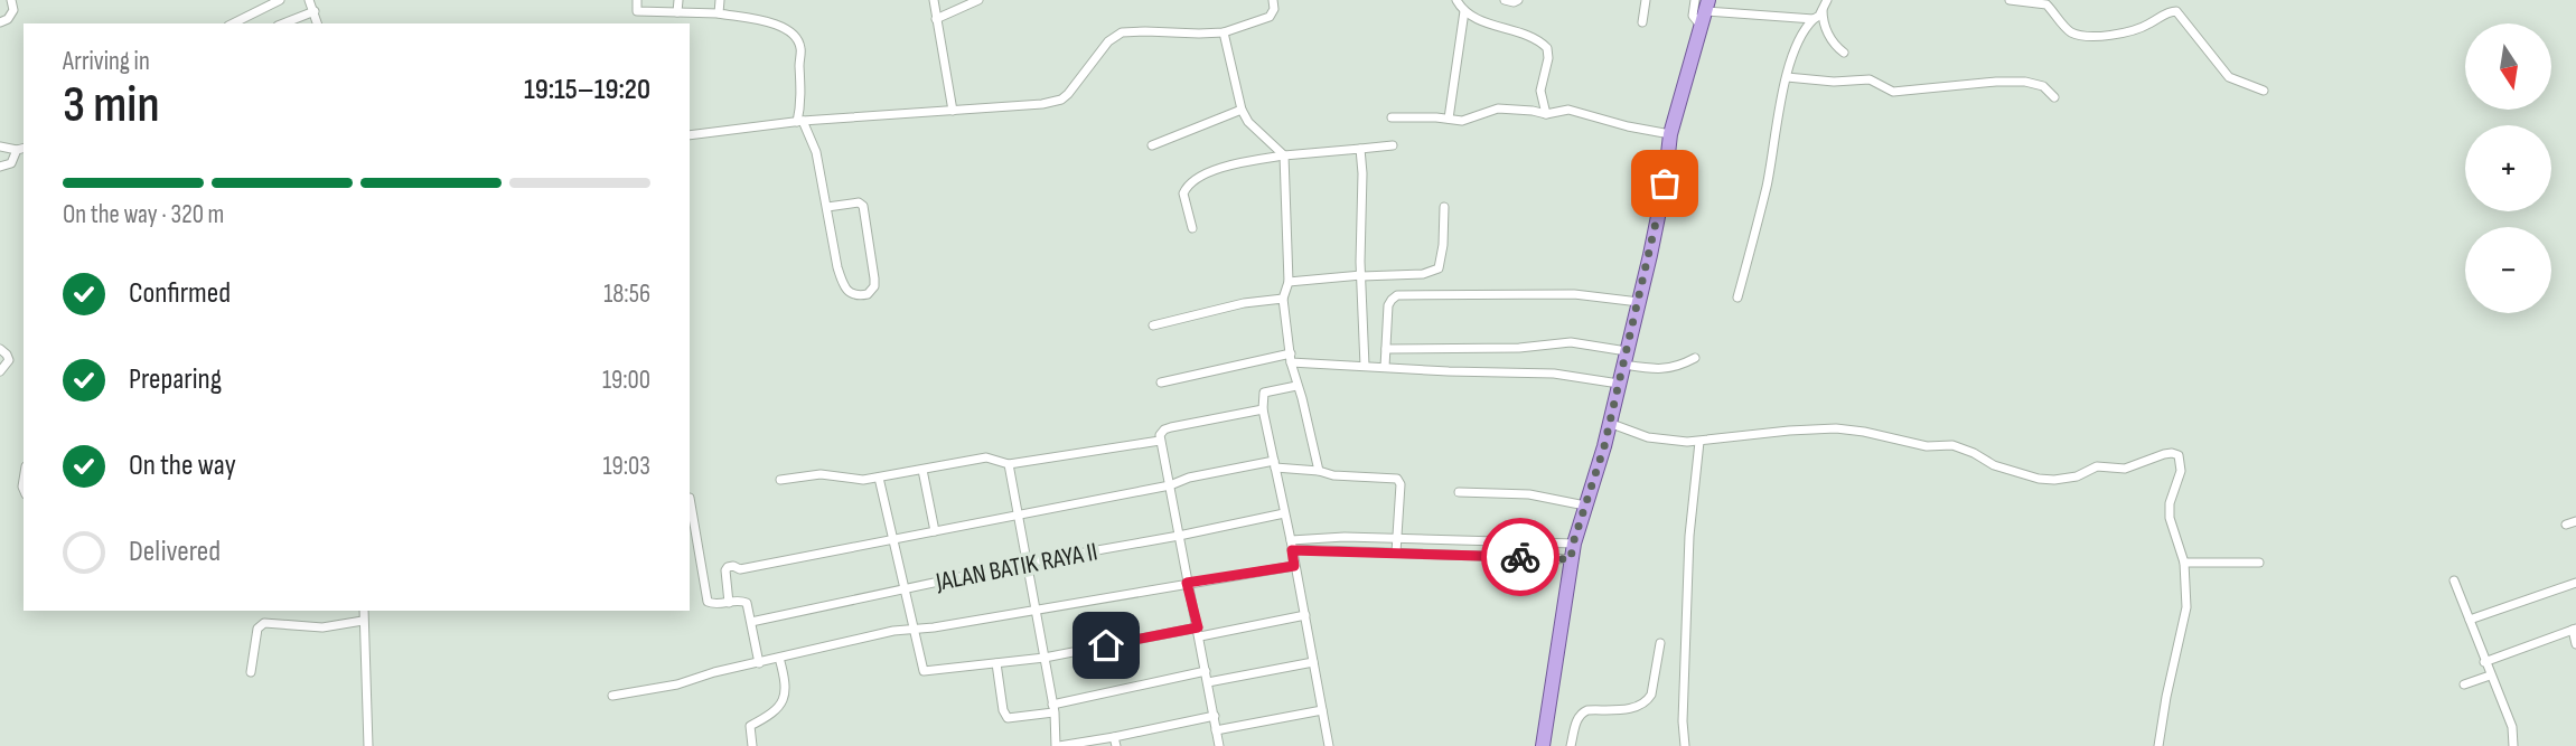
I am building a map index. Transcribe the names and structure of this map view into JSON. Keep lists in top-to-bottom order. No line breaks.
{"streets":{"street":["JALAN BATIK RAYA II"]},"north":"bottom","page":{"map_buttons":["+","−"],"heading":["3 min","Arriving in","19:15–19:20"],"bar":"On the way · 320 m","list":[["Confirmed","18:56"],["Preparing","19:00"],["On the way","19:03"],"Delivered"]}}
